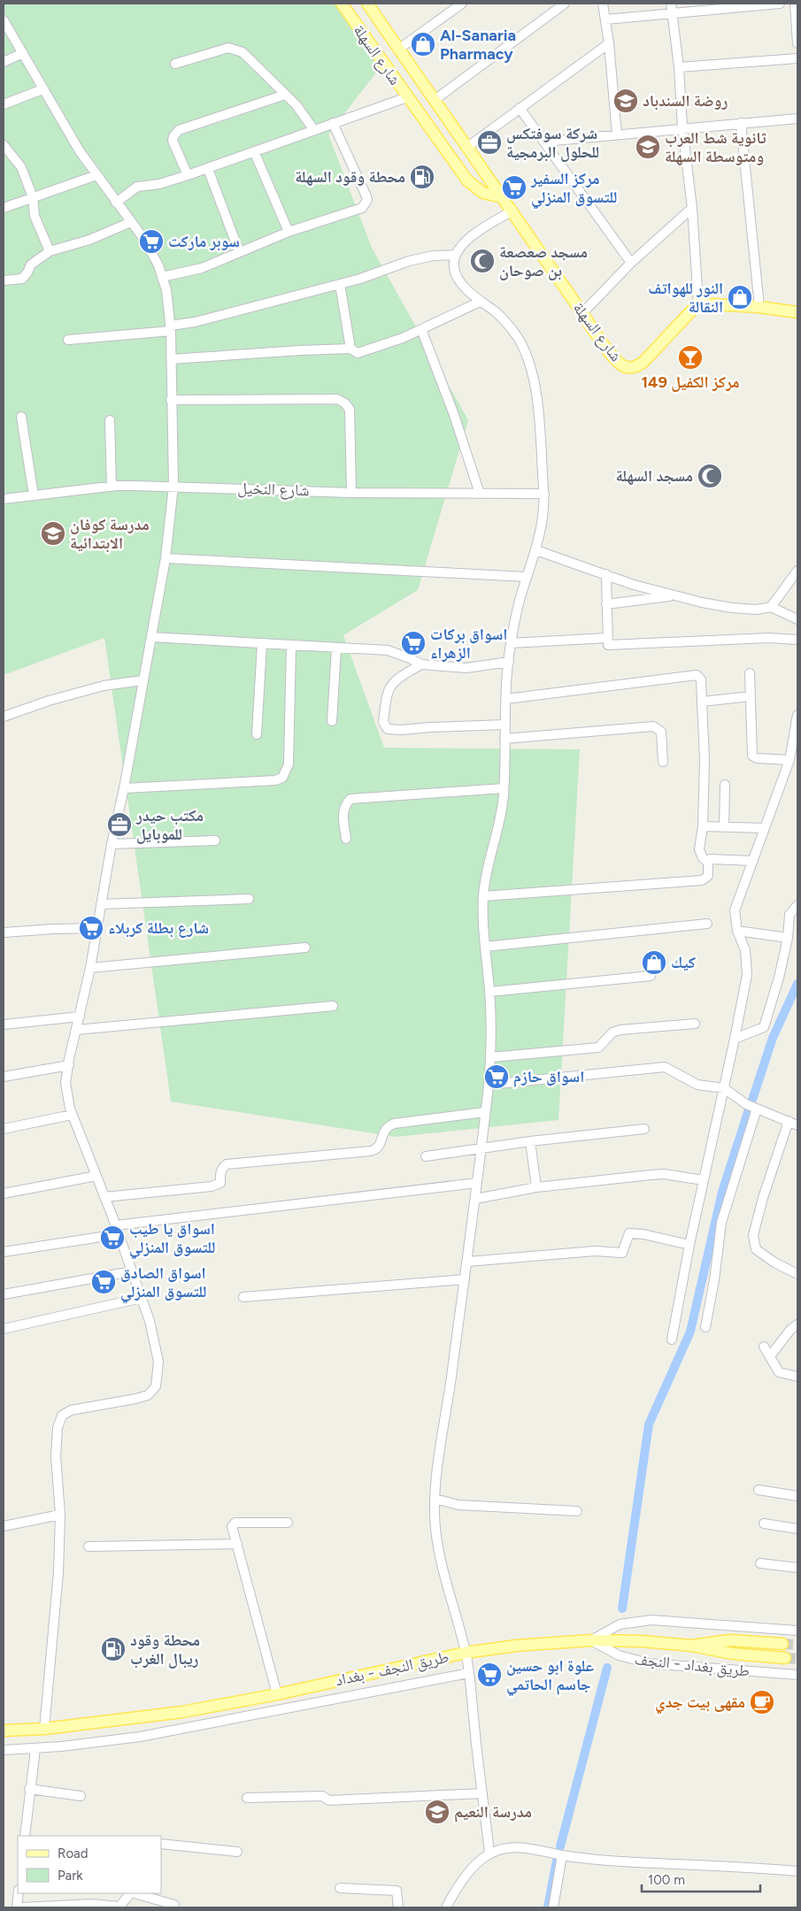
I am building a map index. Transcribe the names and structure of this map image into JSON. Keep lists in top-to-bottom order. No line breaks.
{"streets":{"main road":["شارع السهلة","طريق بغداد - النجف","طريق النجف - بغداد"],"street":["شارع النخيل"]},"crossings":[["طريق بغداد - النجف","طريق النجف - بغداد"]],"places":{"shop":["Al-Sanaria Pharmacy","النور للهواتف النقالة","كيك"],"school or university":["روضة السندباد","ثانوية شط العرب ومتوسطة السهلة","مدرسة كوفان الابتدائية","مدرسة النعيم"],"office":["شركة سوفتكس للحلول البرمجية","مكتب حيدر للموبايل"],"fuel station":["محطة وقود السهلة","محطة وقود ريبال الغرب"],"supermarket":["مركز السفير للتسوق المنزلي","سوبر ماركت","اسواق بركات الزهراء","شارع بطلة كربلاء","اسواق حازم","اسواق يا طيب للتسوق المنزلي","اسواق الصادق للتسوق المنزلي","علوة ابو حسين جاسم الحاتمي"],"mosque":["مسجد صعصعة بن صوحان","مسجد السهلة"],"bar":["مركز الكفيل 149"],"cafe":["مقهى بيت جدي"]},"legend":["Road","Park"],"scale_bar":"100 m"}
